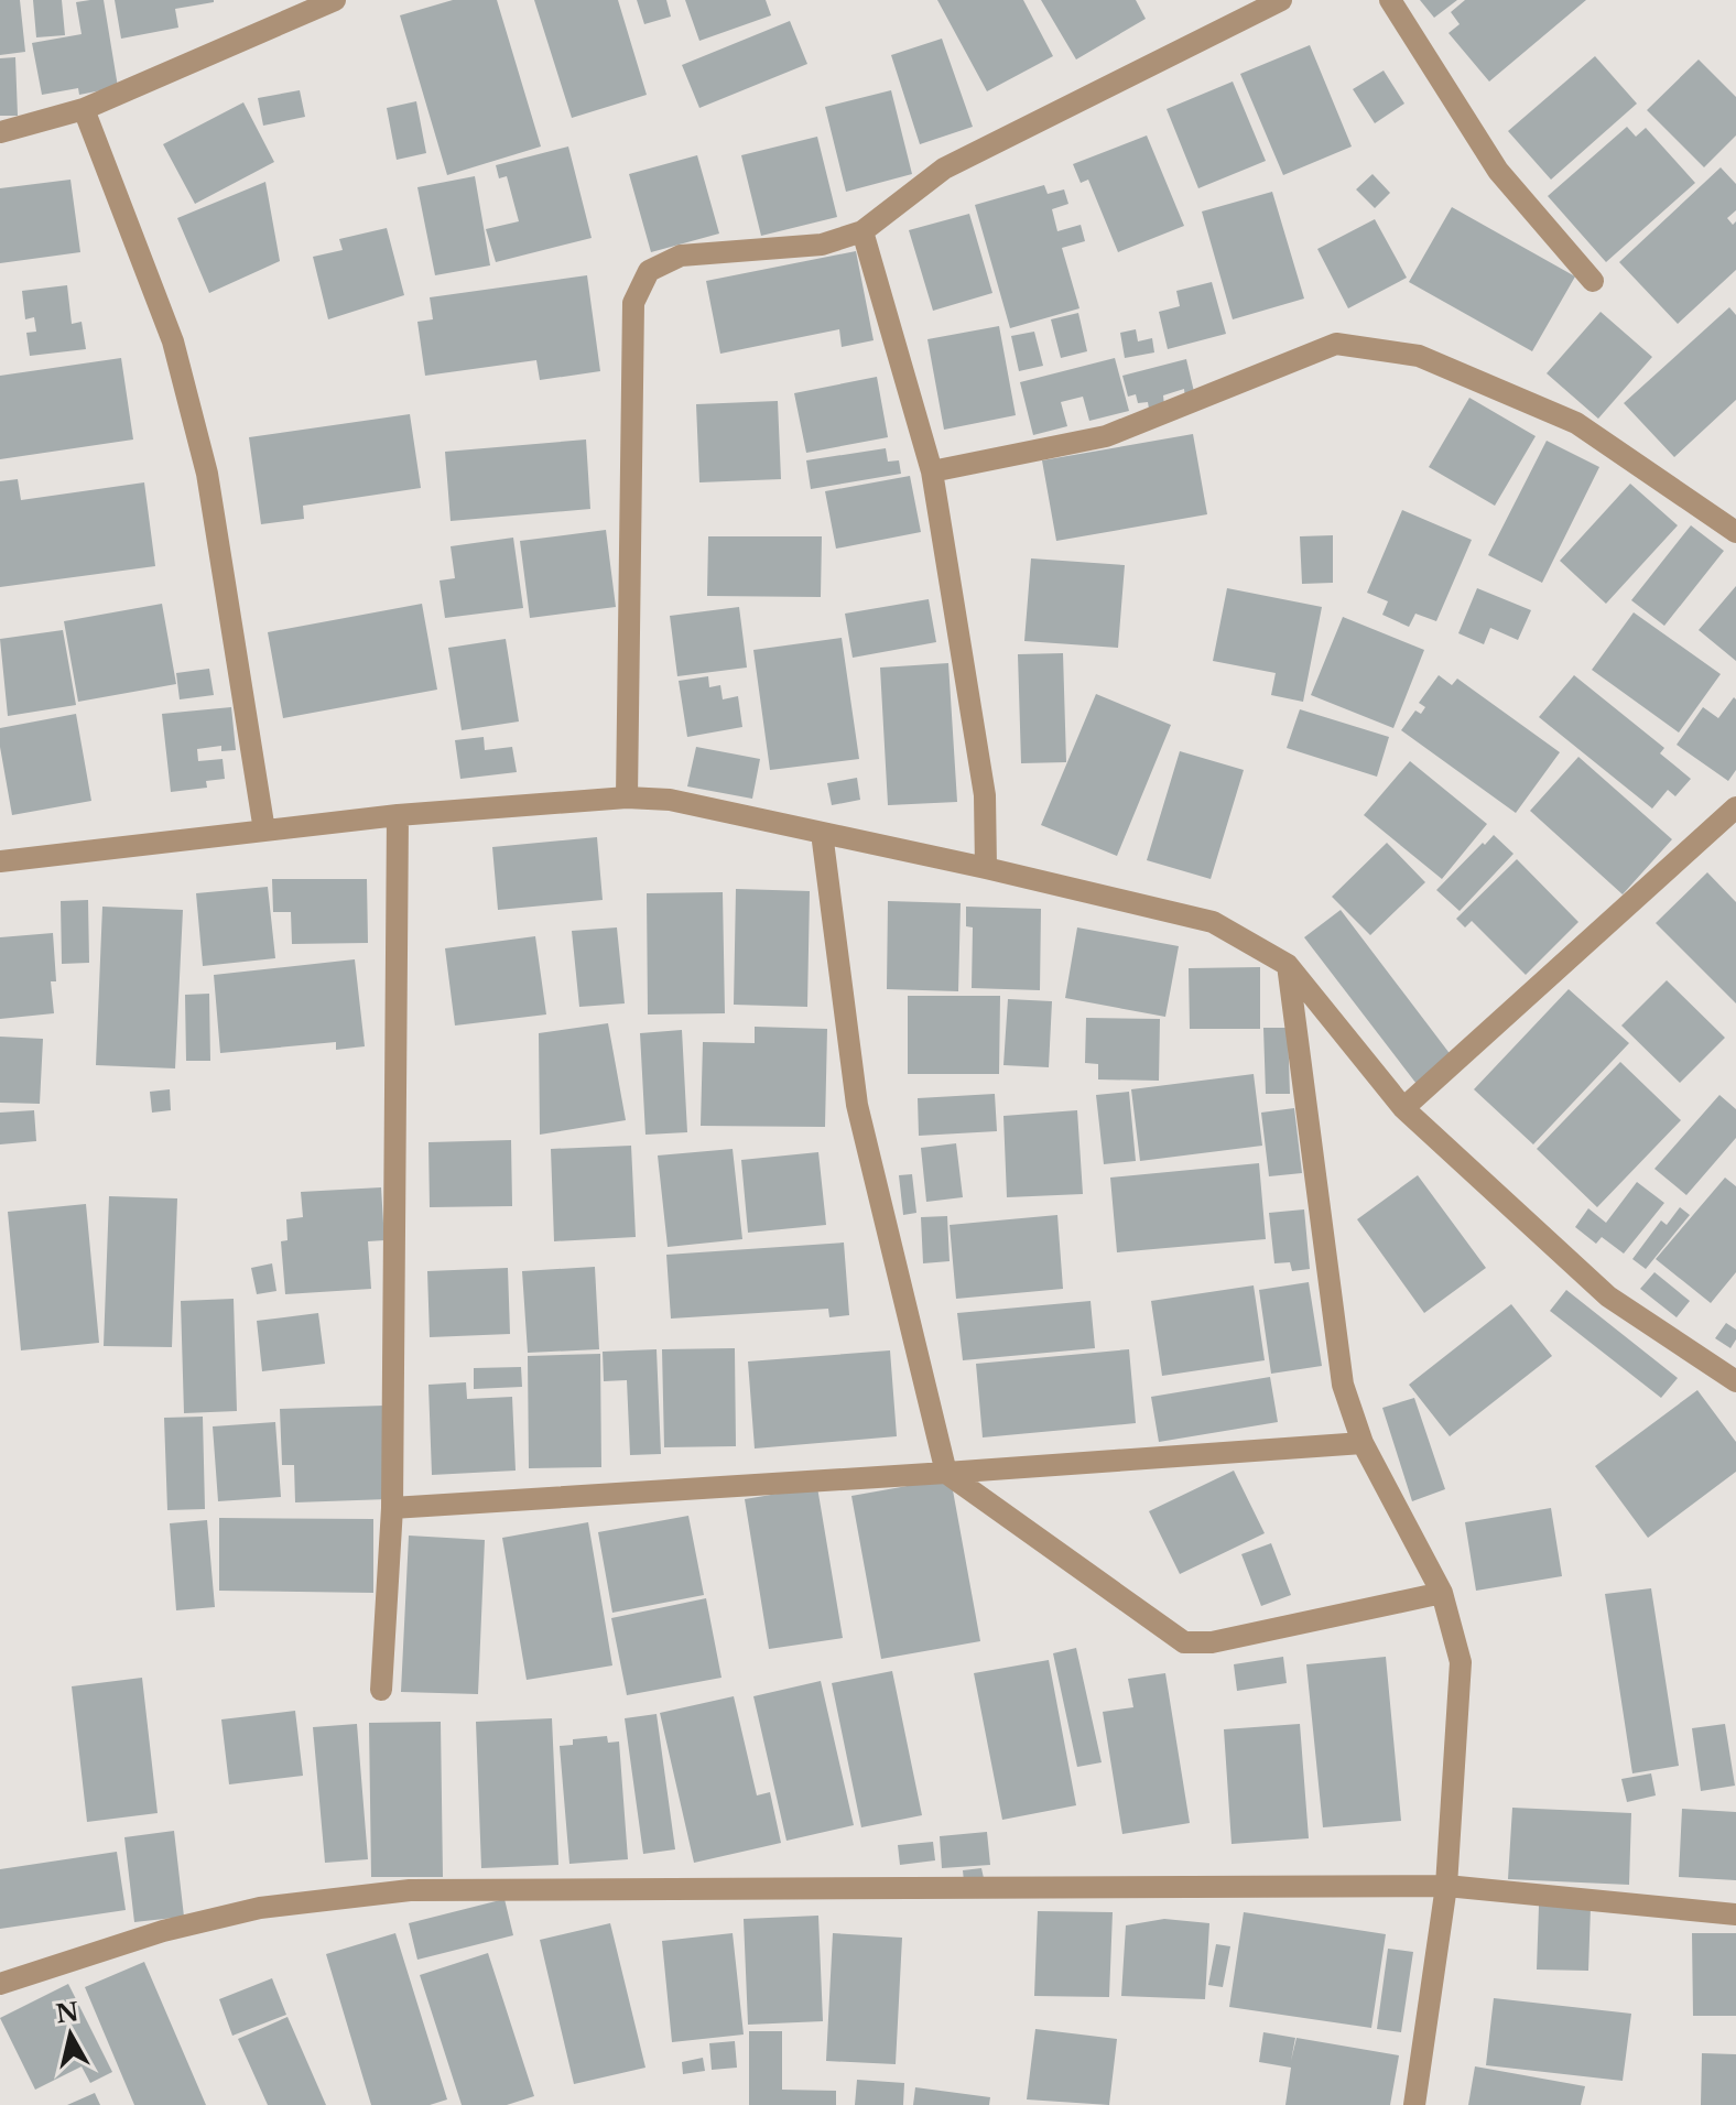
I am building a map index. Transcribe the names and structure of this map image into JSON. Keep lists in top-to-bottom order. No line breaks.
{"north":"top"}
